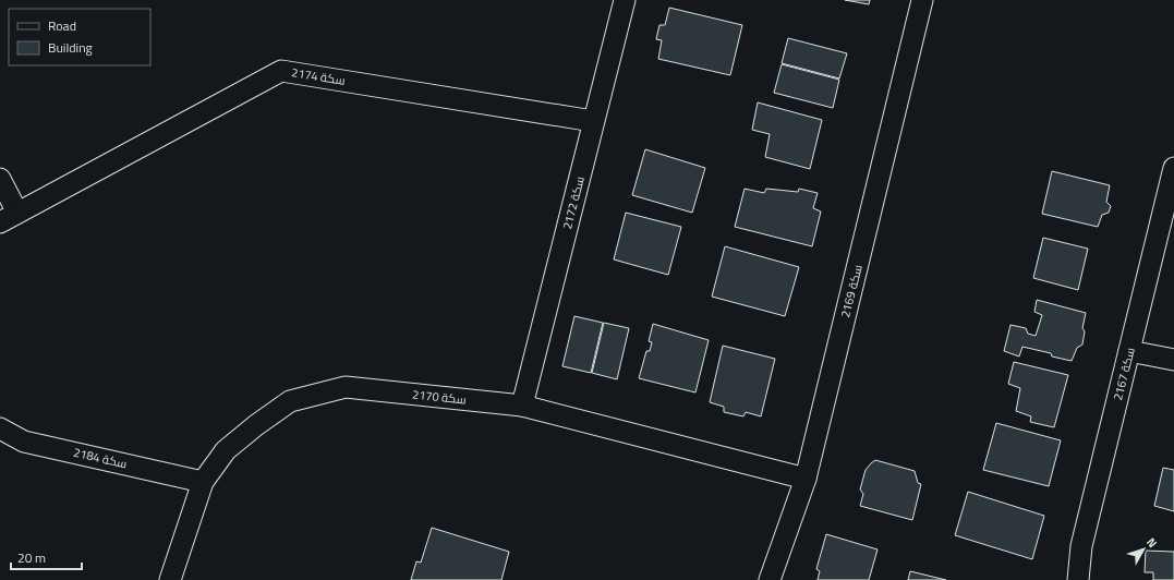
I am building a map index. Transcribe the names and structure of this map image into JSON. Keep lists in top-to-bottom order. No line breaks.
{"streets":{"street":["سكة 2174","سكة 2172","سكة 2169","سكة 2167","سكة 2170","سكة 2184"]},"crossings":[["سكة 2174","سكة 2172"],["سكة 2172","سكة 2170"],["سكة 2169","سكة 2170"],["سكة 2170","سكة 2184"]],"legend":["Road","Building"],"scale_bar":"20 m","north":"top right"}
